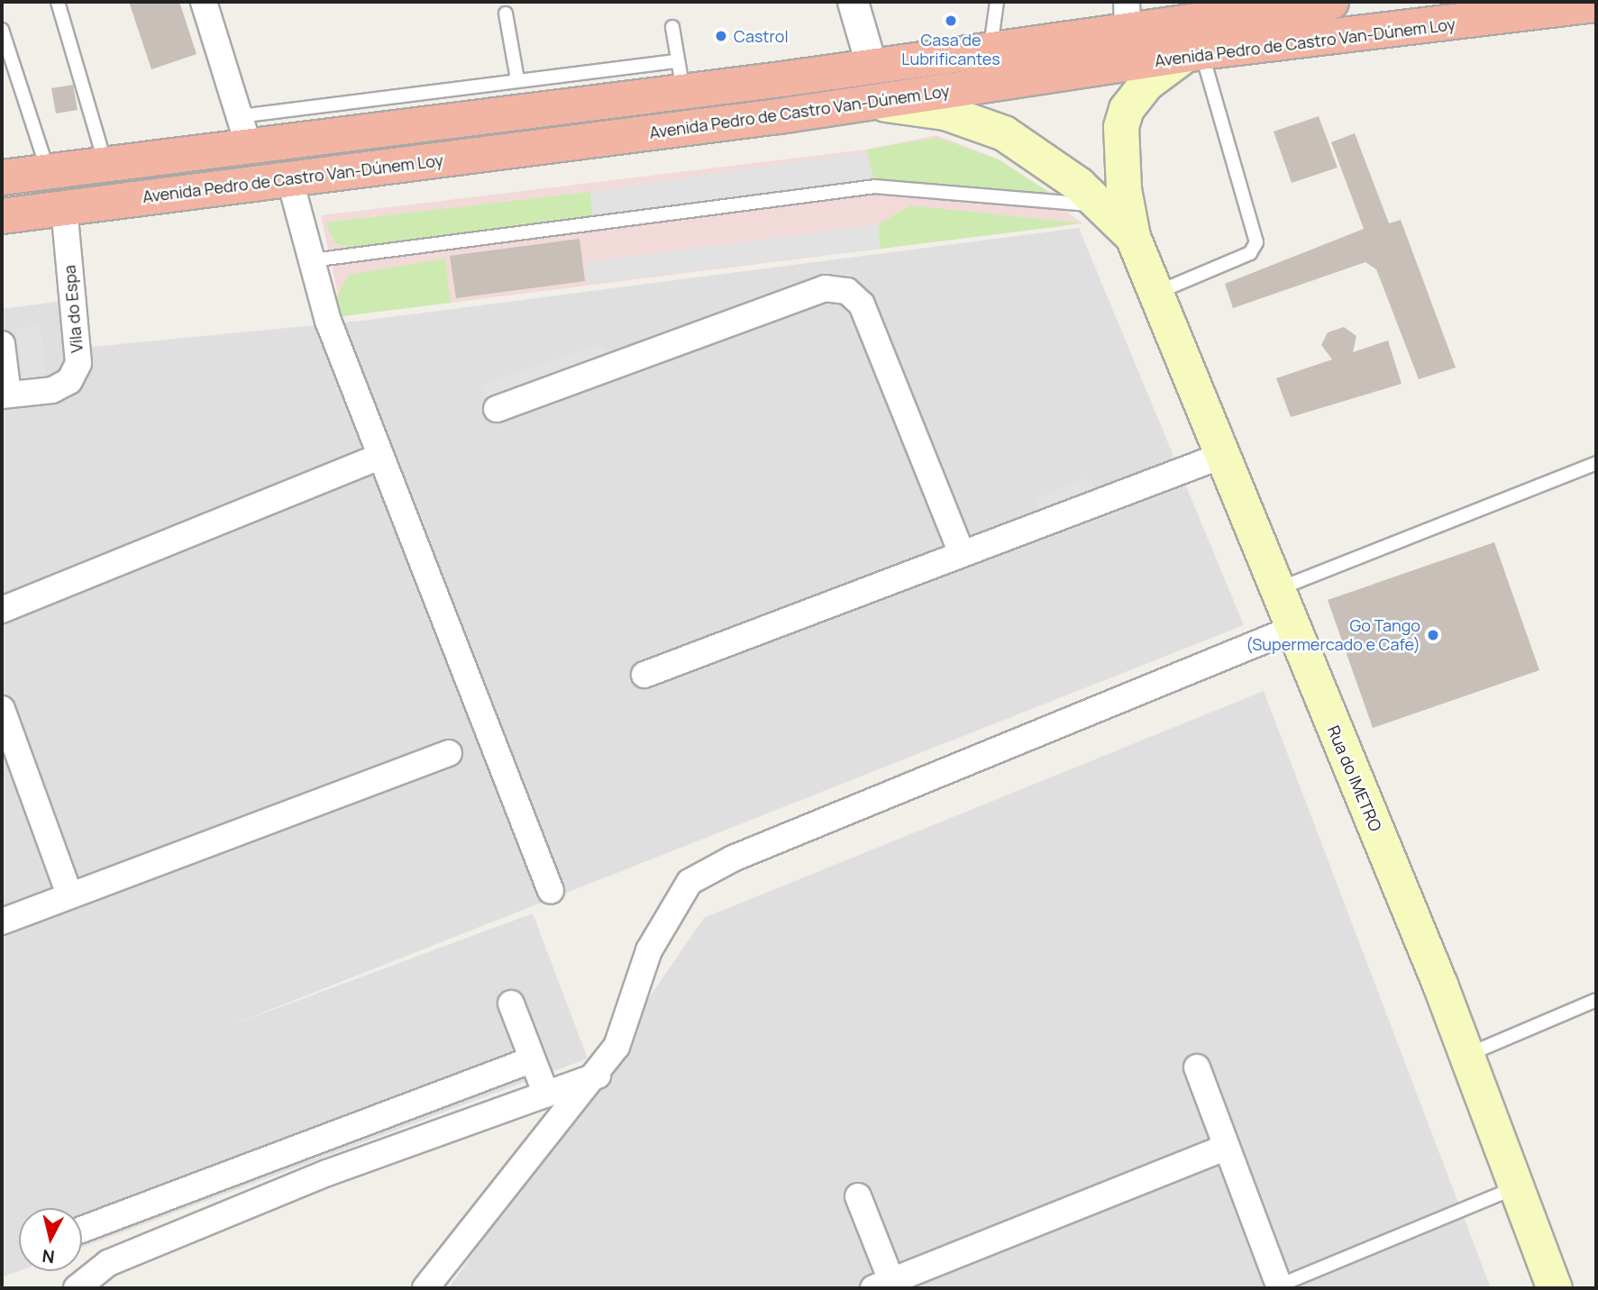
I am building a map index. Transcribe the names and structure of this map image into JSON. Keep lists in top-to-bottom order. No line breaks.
{"streets":{"highway":["Avenida Pedro de Castro Van-Dúnem Loy"],"main road":["Rua do IMETRO"],"street":["Vila do Espa"]},"crossings":[["Avenida Pedro de Castro Van-Dúnem Loy","Vila do Espa"]],"places":["Casa de Lubrificantes","Castrol","Go Tango (Supermercado e Cafe)"],"north":"bottom"}
